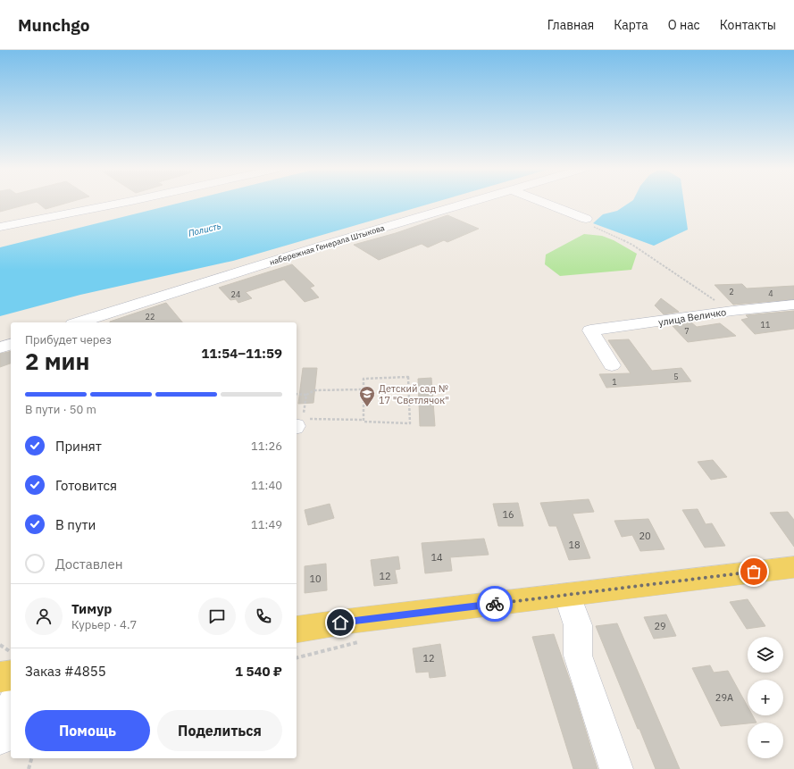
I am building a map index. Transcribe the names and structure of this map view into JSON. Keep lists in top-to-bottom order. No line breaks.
{"streets":{"street":["набережная Генерала Штыкова","улица Величко"]},"water":["Полисть"],"places":{"school or university":["Детский сад № 17 \"Светлячок\""]},"house_numbers":["2","4","24","22","11","7","5","1","16","20","18","14","12","10","29","12","29А"],"page":{"header":"Munchgo","nav":["Главная","Карта","О нас","Контакты"],"heading":["2 мин","Прибудет через","11:54–11:59"],"panel":["Тимур","Курьер · 4.7","Заказ #4855","1 540 ₽"],"bar":"В пути · 50 m","list":[["Принят","11:26"],["Готовится","11:40"],["В пути","11:49"],"Доставлен"],"map_buttons":["+","−"],"buttons":["Помощь","Поделиться"]}}
